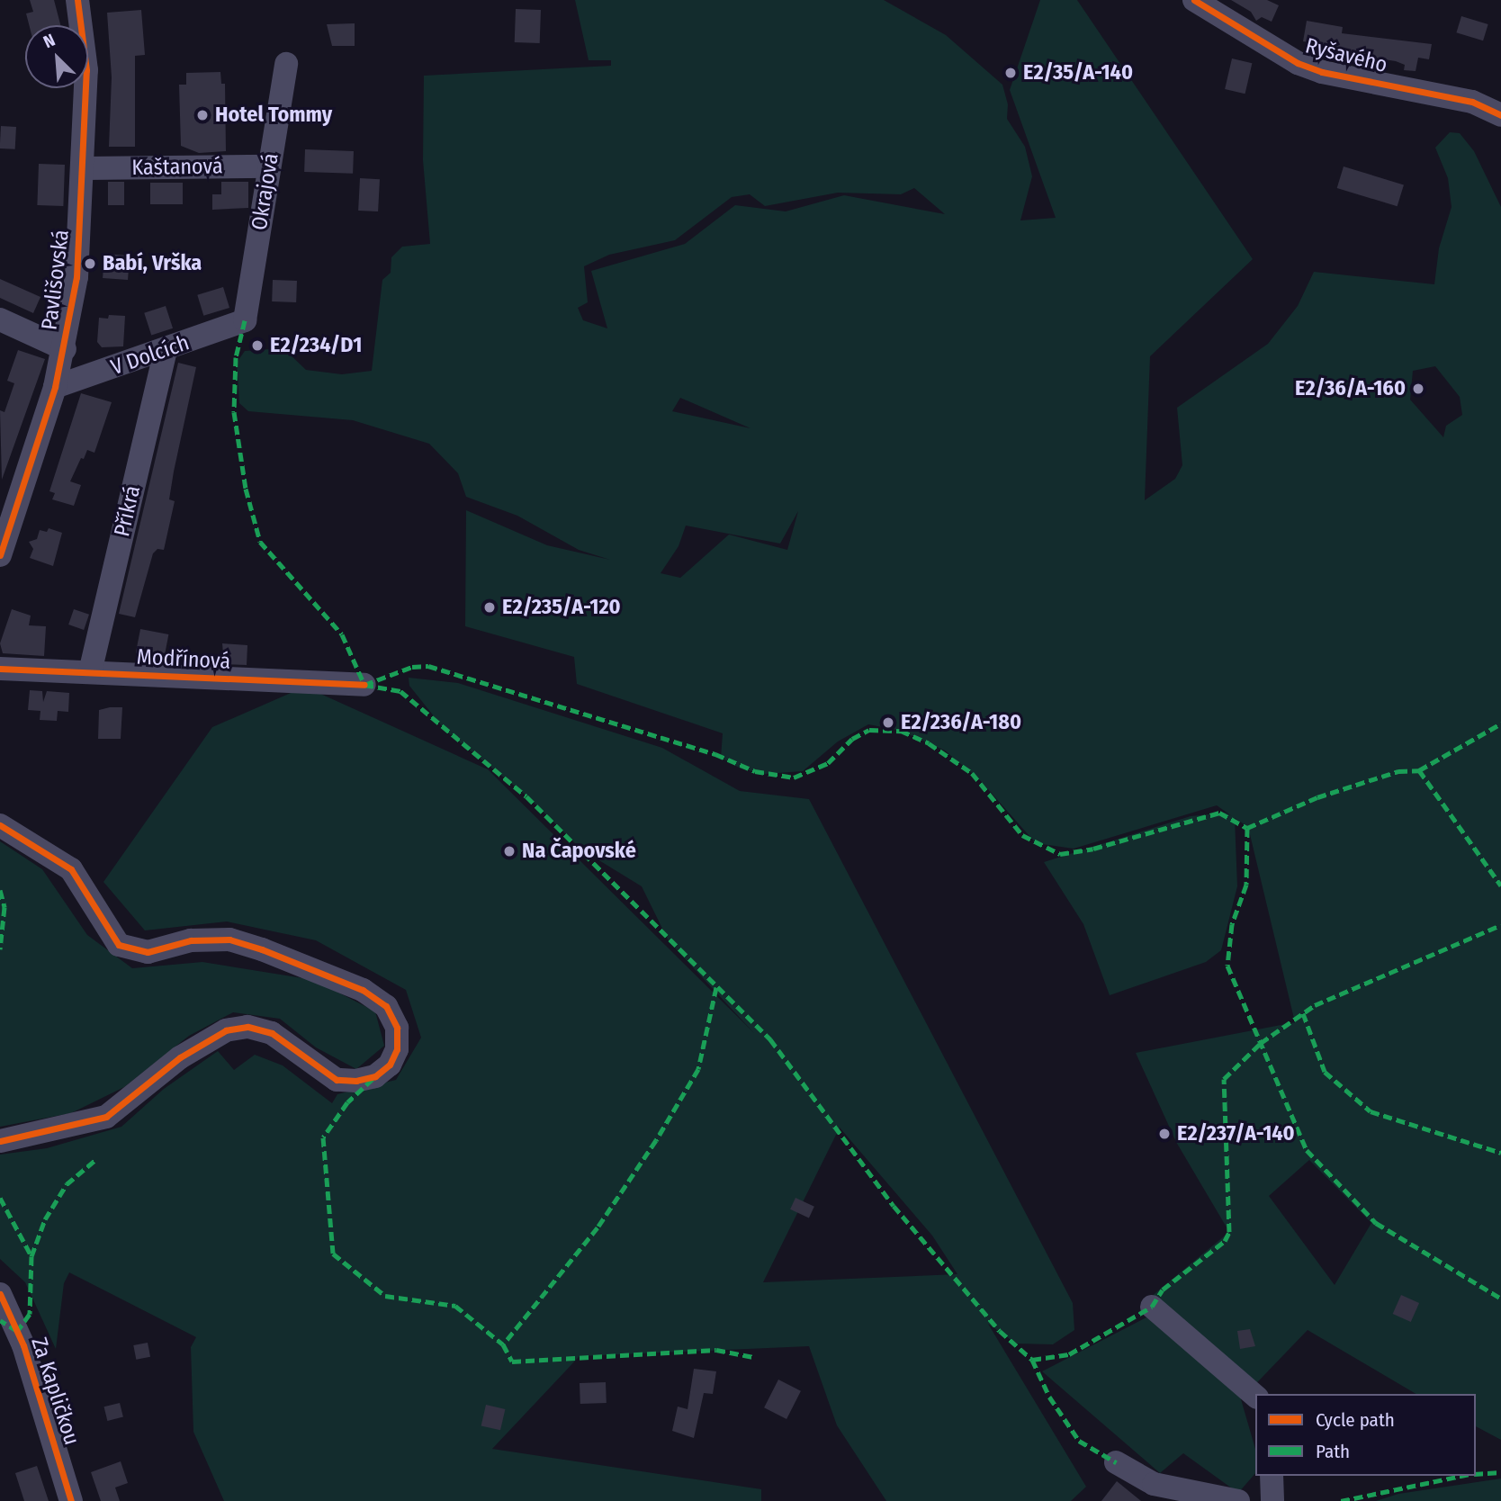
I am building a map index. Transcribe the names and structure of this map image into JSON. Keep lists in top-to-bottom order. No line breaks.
{"streets":{"street":["Ryšavého","Kaštanová","Okrajová","Pavlišovská","V Dolcích","Příkrá","Modřínová","Za Kapličkou"]},"crossings":[["Kaštanová","Okrajová"],["Kaštanová","Pavlišovská"],["Okrajová","V Dolcích"],["Pavlišovská","V Dolcích"],["V Dolcích","Příkrá"],["Příkrá","Modřínová"]],"places":["E2/35/A-140","Hotel Tommy","Babí, Vrška","E2/234/D1","E2/36/A-160","E2/235/A-120","E2/236/A-180","Na Čapovské","E2/237/A-140"],"legend":["Cycle path","Path"],"north":"top left"}
